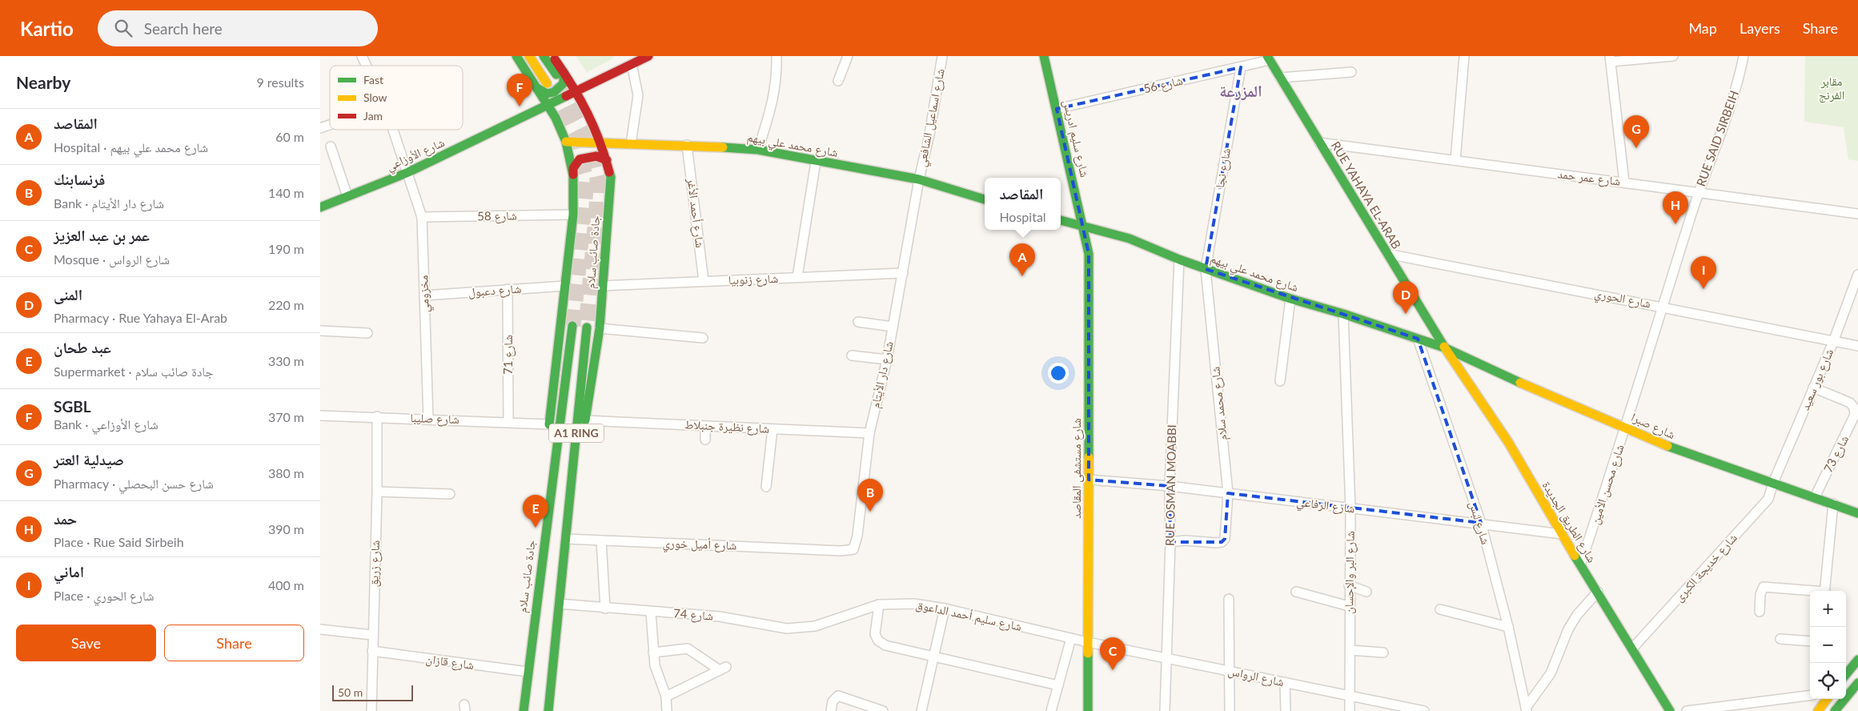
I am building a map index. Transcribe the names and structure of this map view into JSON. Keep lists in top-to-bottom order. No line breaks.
{"streets":{"main road":["شارع سليم ادريس","شارع محمد علي بيهم","شارع الأوزاعي","RUE YAHAYA EL-ARAB","جادة صائب سلام","شارع صبرا","A1 RING","شارع مستشفى المقاصد","شارع الطريق الجديدة"],"street":["شارع 56","شارع اسماعيل الشافعي","RUE SAID SIRBEIH","شارع نجا","شارع عمر حمد","شارع أحمد الأغر","شارع 58","شارع زنوبيا","شارع دعبول","مخزومي","شارع الحوري","شارع 71","شارع دار الأيتام","شارع بور سعيد","شارع محمد سلام","شارع صليبا","شارع نظيرة جنبلاط","شارع 73","شارع محسن الأمين","RUE OSMAN MOABBI","شارع الرفاعي","شارع لبس","شارع أميل خوري","شارع زريق","شارع خديجة الكبرى","شارع البر والإحسان","شارع 74","شارع سليم أحمد الداعوق","شارع قازان","شارع الرواس"]},"crossings":[["شارع 56","شارع سليم ادريس"],["شارع 56","شارع نجا"],["شارع 56","RUE YAHAYA EL-ARAB"],["شارع اسماعيل الشافعي","شارع محمد علي بيهم"],["شارع اسماعيل الشافعي","شارع دار الأيتام"],["شارع سليم ادريس","شارع محمد علي بيهم"],["شارع سليم ادريس","شارع مستشفى المقاصد"],["RUE SAID SIRBEIH","شارع عمر حمد"],["RUE SAID SIRBEIH","شارع الحوري"],["RUE SAID SIRBEIH","شارع صبرا"],["RUE SAID SIRBEIH","شارع محسن الأمين"],["شارع محمد علي بيهم","شارع نجا"],["شارع محمد علي بيهم","RUE YAHAYA EL-ARAB"],["شارع محمد علي بيهم","شارع أحمد الأغر"],["شارع محمد علي بيهم","جادة صائب سلام"],["شارع محمد علي بيهم","شارع دار الأيتام"],["شارع محمد علي بيهم","شارع محمد سلام"],["شارع محمد علي بيهم","شارع صبرا"],["شارع محمد علي بيهم","شارع مستشفى المقاصد"],["شارع محمد علي بيهم","RUE OSMAN MOABBI"],["شارع محمد علي بيهم","شارع الطريق الجديدة"],["شارع محمد علي بيهم","شارع لبس"],["شارع محمد علي بيهم","شارع البر والإحسان"],["شارع الأوزاعي","جادة صائب سلام"],["شارع الأوزاعي","مخزومي"],["شارع نجا","شارع محمد سلام"],["شارع عمر حمد","RUE YAHAYA EL-ARAB"],["RUE YAHAYA EL-ARAB","شارع الحوري"],["RUE YAHAYA EL-ARAB","شارع صبرا"],["RUE YAHAYA EL-ARAB","شارع الطريق الجديدة"],["شارع أحمد الأغر","شارع زنوبيا"],["شارع 58","جادة صائب سلام"],["شارع 58","مخزومي"],["جادة صائب سلام","شارع زنوبيا"],["جادة صائب سلام","شارع دعبول"],["جادة صائب سلام","شارع صليبا"],["جادة صائب سلام","شارع نظيرة جنبلاط"],["جادة صائب سلام","A1 RING"],["جادة صائب سلام","شارع أميل خوري"],["جادة صائب سلام","شارع قازان"],["شارع زنوبيا","شارع دار الأيتام"],["شارع دعبول","مخزومي"],["شارع دعبول","شارع 71"],["مخزومي","شارع صليبا"],["شارع الحوري","شارع بور سعيد"],["شارع 71","شارع صليبا"],["شارع دار الأيتام","شارع نظيرة جنبلاط"],["شارع دار الأيتام","شارع أميل خوري"],["شارع بور سعيد","شارع صبرا"],["شارع بور سعيد","شارع 73"],["شارع بور سعيد","شارع خديجة الكبرى"],["شارع محمد سلام","RUE OSMAN MOABBI"],["شارع محمد سلام","شارع الرفاعي"],["شارع صليبا","شارع زريق"],["شارع صبرا","شارع 73"],["شارع صبرا","شارع محسن الأمين"],["شارع صبرا","شارع الطريق الجديدة"],["شارع صبرا","شارع خديجة الكبرى"],["A1 RING","شارع أميل خوري"],["A1 RING","شارع 74"],["شارع مستشفى المقاصد","شارع الرفاعي"],["شارع مستشفى المقاصد","شارع سليم أحمد الداعوق"],["شارع مستشفى المقاصد","شارع الرواس"],["شارع محسن الأمين","شارع الطريق الجديدة"],["RUE OSMAN MOABBI","شارع الرفاعي"],["RUE OSMAN MOABBI","شارع الرواس"],["شارع الرفاعي","شارع الطريق الجديدة"],["شارع الرفاعي","شارع لبس"],["شارع الرفاعي","شارع البر والإحسان"],["شارع الطريق الجديدة","شارع خديجة الكبرى"],["شارع زريق","شارع قازان"],["شارع البر والإحسان","شارع الرواس"],["شارع 74","شارع سليم أحمد الداعوق"],["شارع سليم أحمد الداعوق","شارع الرواس"]],"districts":["المزرعة"],"parks":["مقابر الفرنج"],"legend":["Fast","Slow","Jam"],"scale_bar":"50 m","page":{"header":"Kartio","search":"Search here","nav":["Map","Layers","Share"],"heading":["Nearby","9 results"],"pins":["F","G","H","A","I","D","B","E","C"],"list":[{"mark":"A","name":"المقاصد","note":"Hospital · شارع محمد علي بيهم","value":"60 m"},{"mark":"B","name":"فرنسابنك","note":"Bank · شارع دار الأيتام","value":"140 m"},{"mark":"C","name":"عمر بن عبد العزيز","note":"Mosque · شارع الرواس","value":"190 m"},{"mark":"D","name":"المنى","note":"Pharmacy · Rue Yahaya El-Arab","value":"220 m"},{"mark":"E","name":"عبد طحان","note":"Supermarket · جادة صائب سلام","value":"330 m"},{"mark":"F","name":"SGBL","note":"Bank · شارع الأوزاعي","value":"370 m"},{"mark":"G","name":"صيدلية العتر","note":"Pharmacy · شارع حسن البحصلي","value":"380 m"},{"mark":"H","name":"حمد","note":"Place · Rue Said Sirbeih","value":"390 m"},{"mark":"I","name":"اماني","note":"Place · شارع الحوري","value":"400 m"}],"popup":["المقاصد","Hospital"],"map_buttons":["+","−"],"buttons":["Save","Share"],"scale":"50 m"}}
